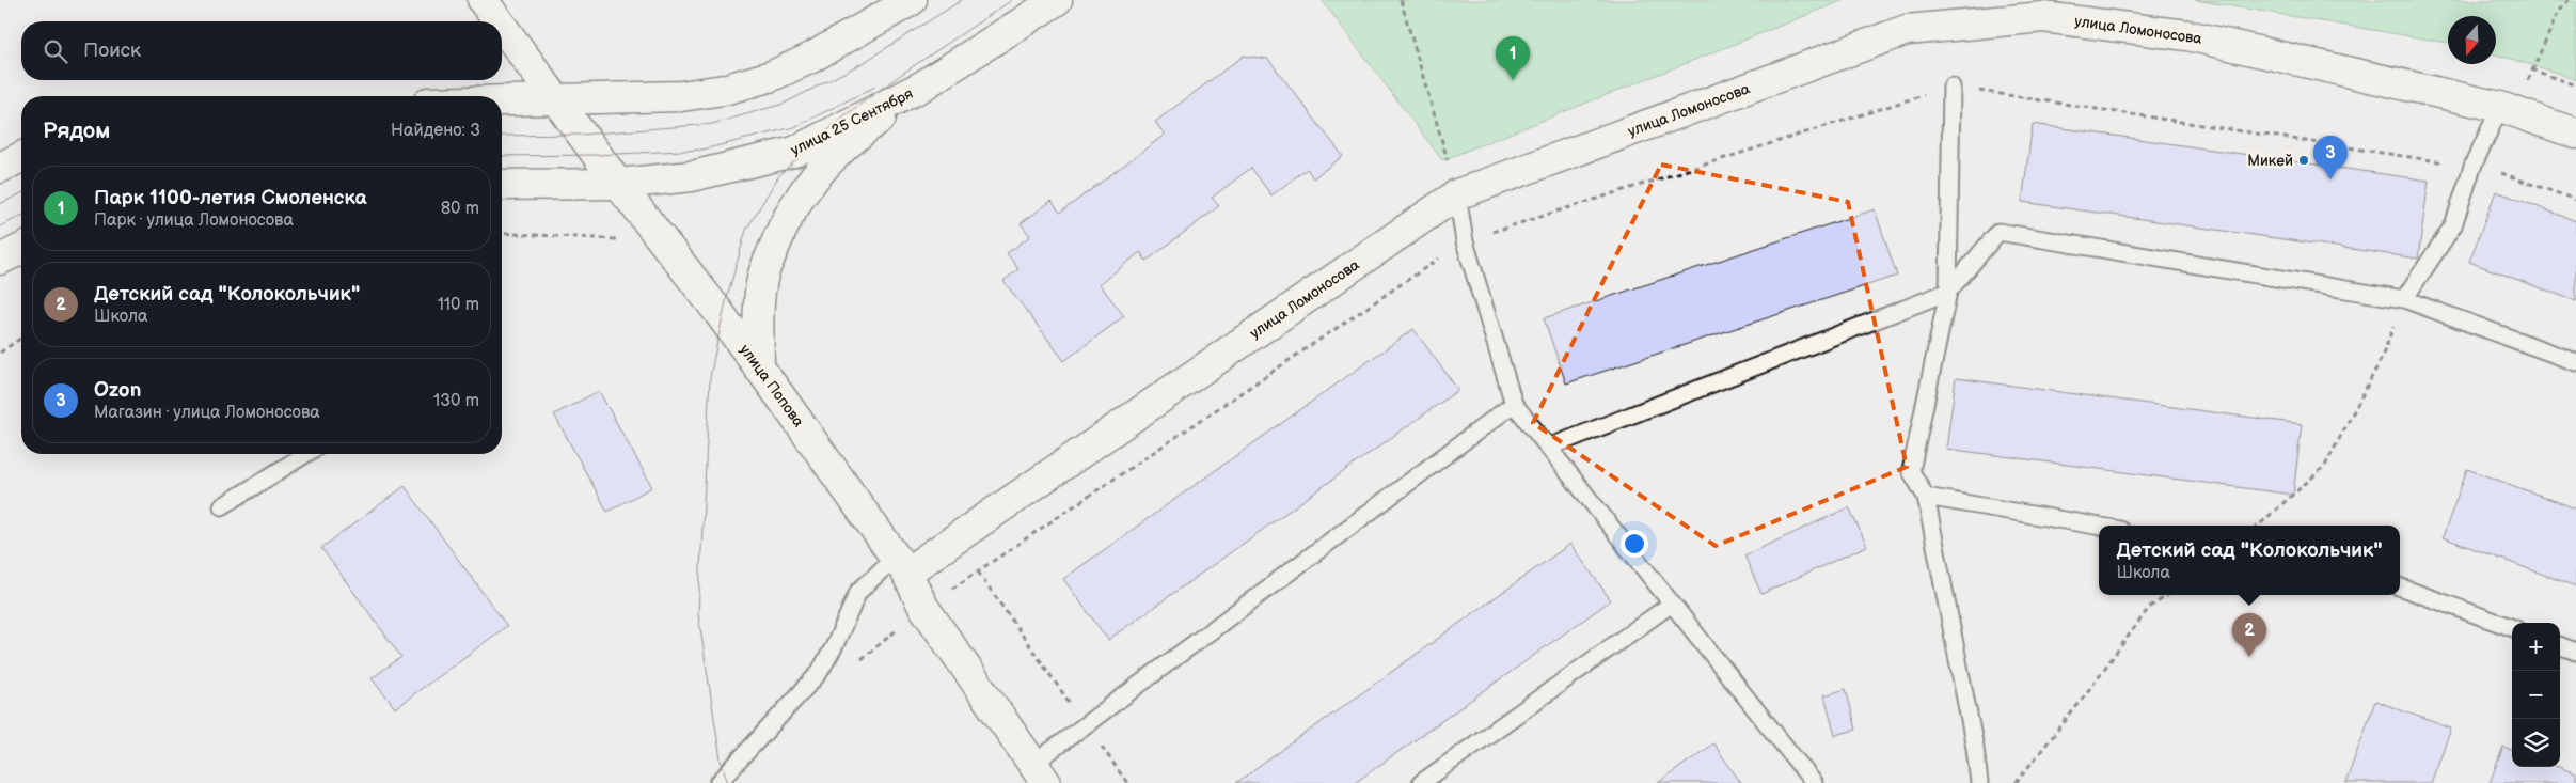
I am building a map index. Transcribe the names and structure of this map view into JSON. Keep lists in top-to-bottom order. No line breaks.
{"streets":{"street":["улица Ломоносова","улица 25 Сентября","улица Попова"]},"crossings":[["улица Ломоносова","улица Попова"],["улица 25 Сентября","улица Попова"]],"places":["Микей"],"north":"bottom","page":{"search":"Поиск","pins":["1","3","2"],"heading":["Рядом","Найдено: 3"],"list":[{"mark":"1","name":"Парк 1100-летия Смоленска","note":"Парк · улица Ломоносова","value":"80 m"},{"mark":"2","name":"Детский сад \"Колокольчик\"","note":"Школа","value":"110 m"},{"mark":"3","name":"Ozon","note":"Магазин · улица Ломоносова","value":"130 m"}],"popup":["Детский сад \"Колокольчик\"","Школа"],"map_buttons":["+","−"]}}
